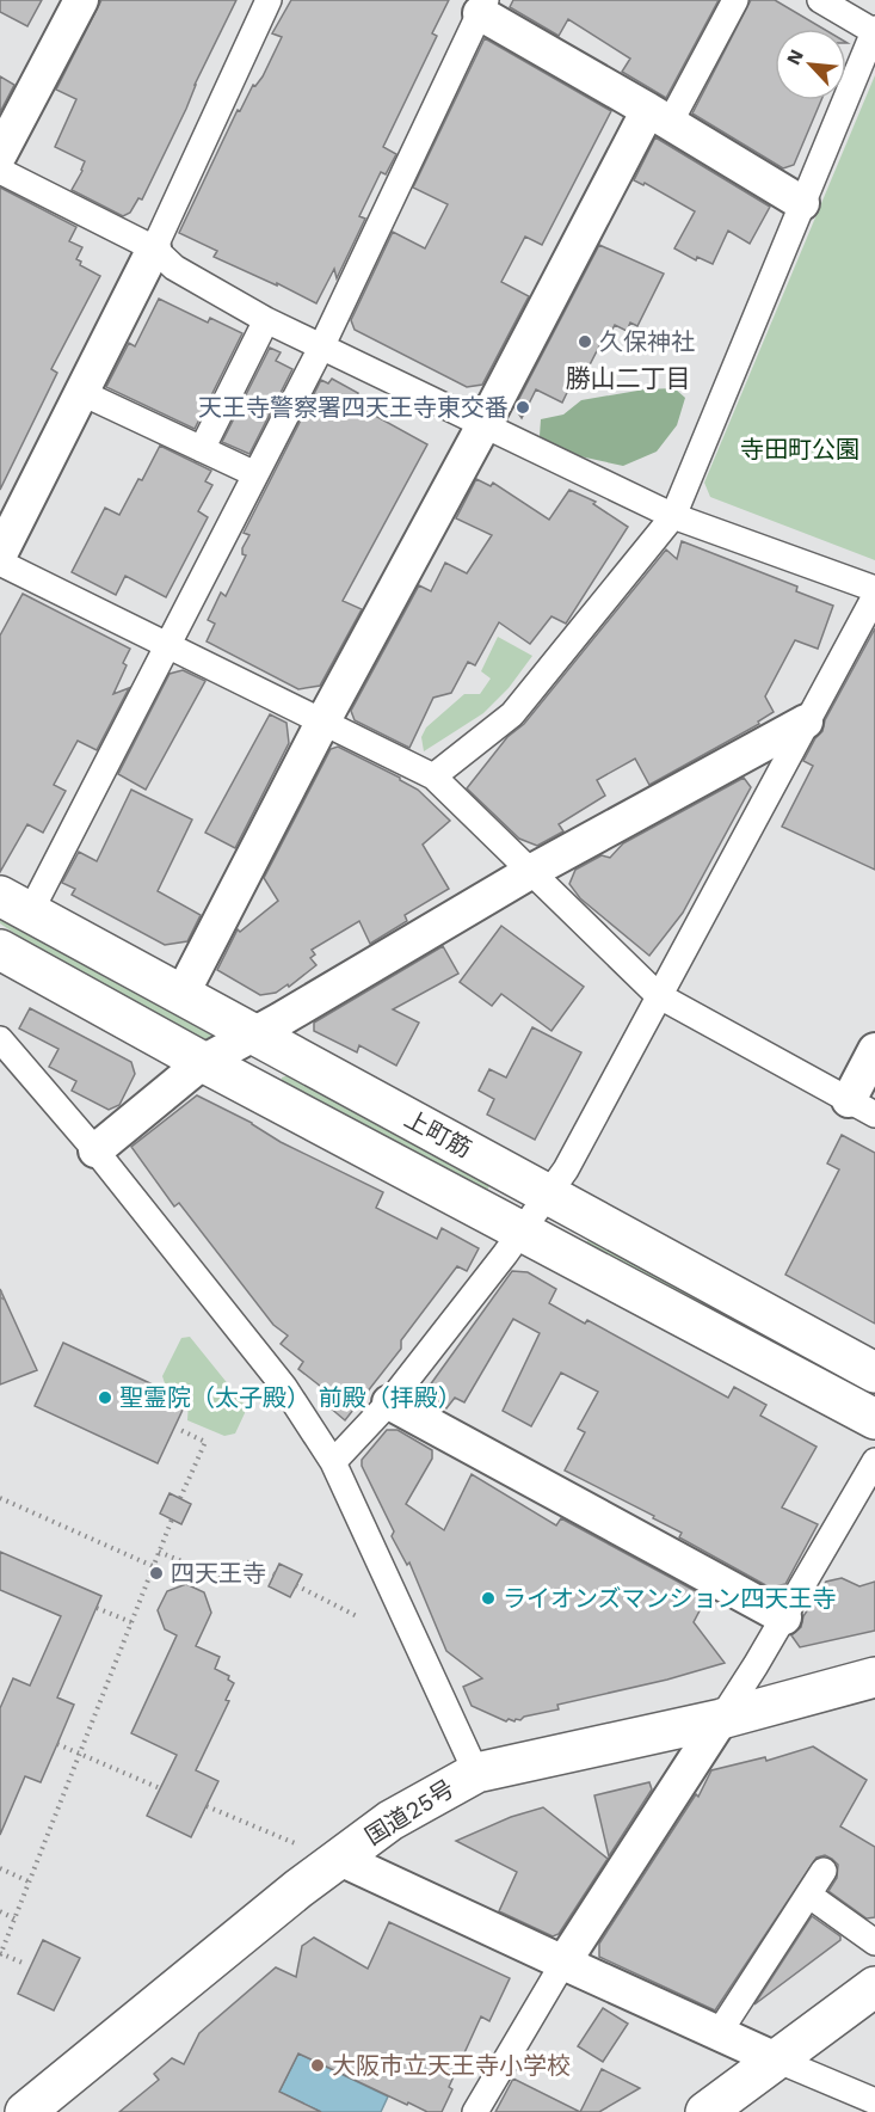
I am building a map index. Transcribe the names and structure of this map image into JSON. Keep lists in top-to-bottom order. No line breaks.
{"streets":{"main road":["上町筋","国道25号"]},"districts":["勝山二丁目"],"parks":["寺田町公園"],"places":["久保神社","天王寺警察署四天王寺東交番","聖霊院（太子殿） 前殿（拝殿）","四天王寺","ライオンズマンション四天王寺","大阪市立天王寺小学校"],"north":"top left"}
